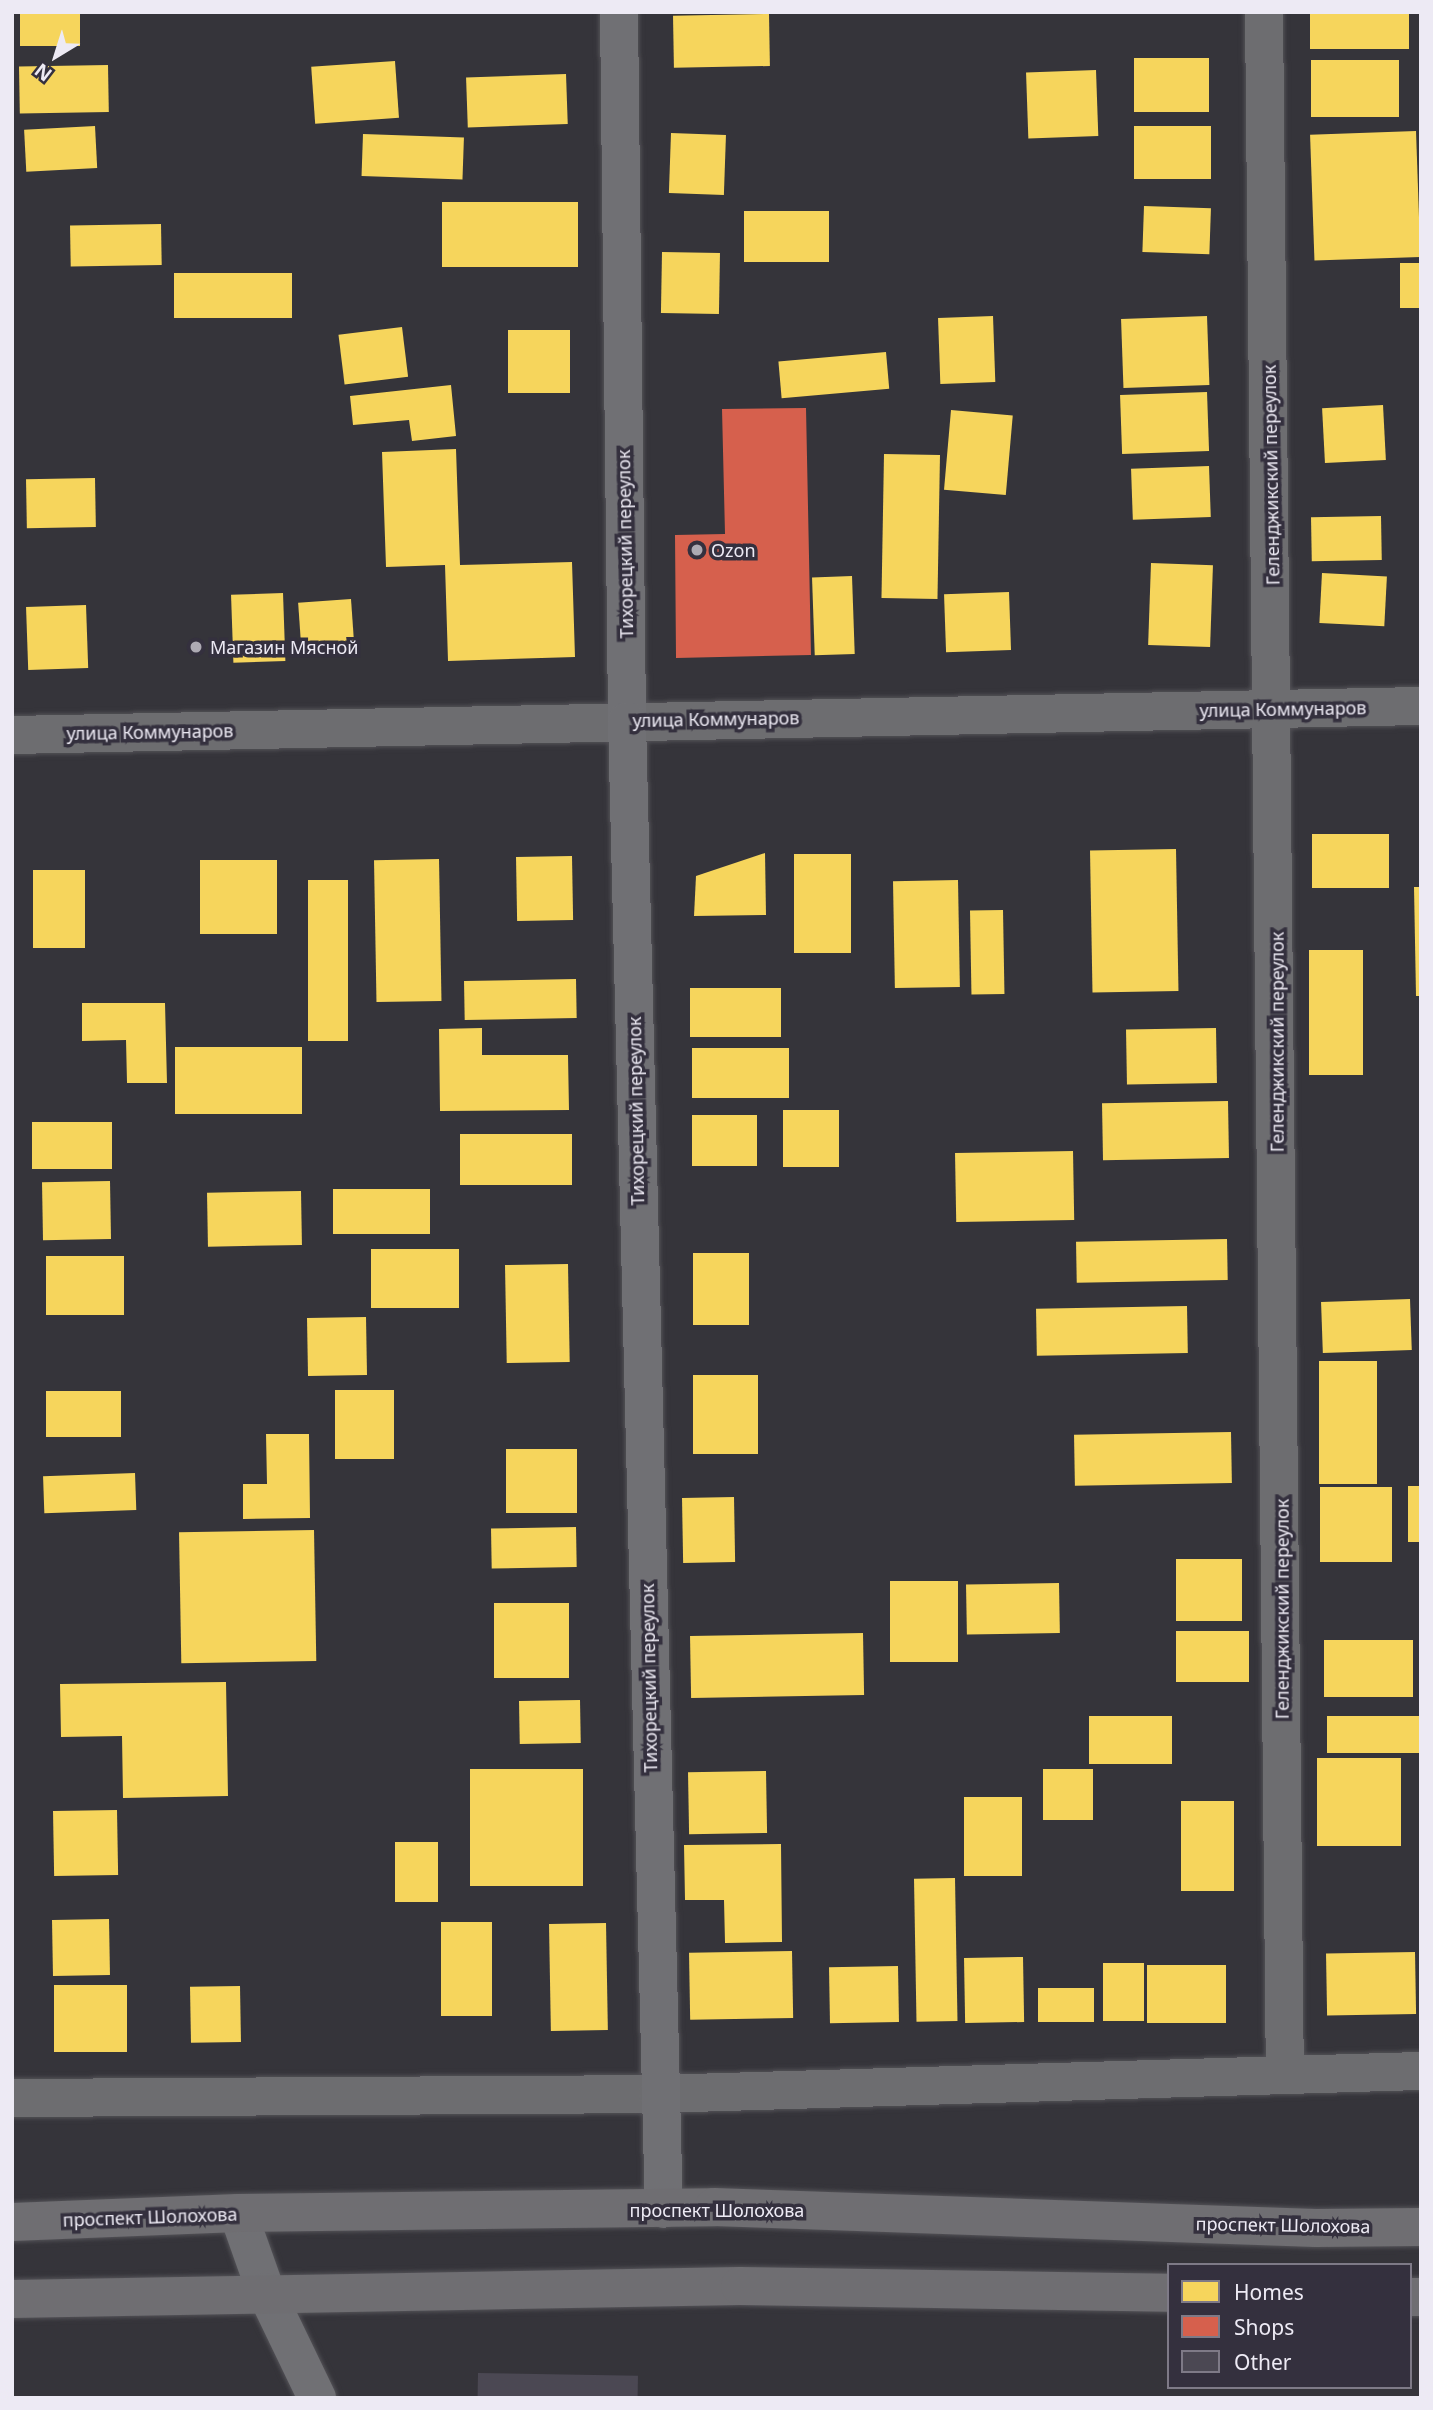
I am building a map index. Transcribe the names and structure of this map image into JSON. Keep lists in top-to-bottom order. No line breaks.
{"streets":{"main road":["проспект Шолохова"],"street":["Геленджикский переулок","Тихорецкий переулок","улица Коммунаров"]},"crossings":[["Геленджикский переулок","улица Коммунаров"],["Тихорецкий переулок","улица Коммунаров"],["Тихорецкий переулок","проспект Шолохова"]],"places":["Ozon","Магазин Мясной"],"legend":["Homes","Shops","Other"],"north":"bottom left"}
